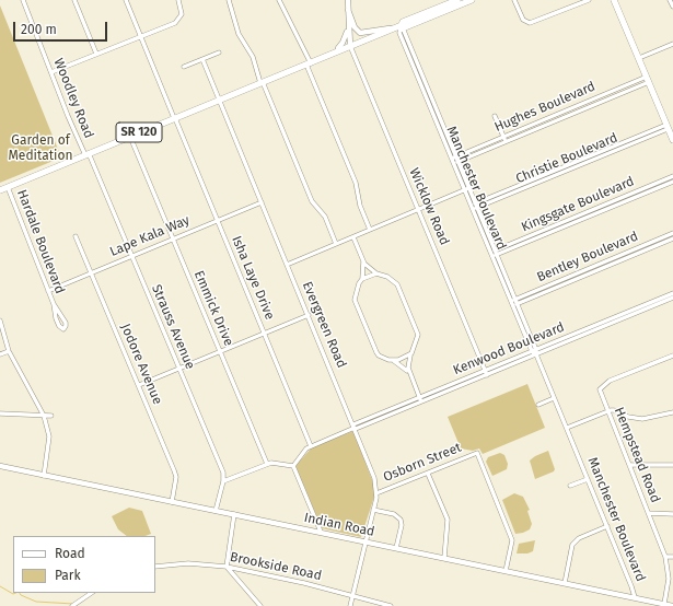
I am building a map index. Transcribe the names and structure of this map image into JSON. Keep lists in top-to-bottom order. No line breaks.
{"streets":{"main road":["SR 120"],"street":["Woodley Road","Hughes Boulevard","Christie Boulevard","Manchester Boulevard","Kingsgate Boulevard","Wicklow Road","Lape Kala Way","Hardale Boulevard","Bentley Boulevard","Isha Laye Drive","Emmick Drive","Evergreen Road","Strauss Avenue","Kenwood Boulevard","Jodore Avenue","Hempstead Road","Osborn Street","Indian Road","Brookside Road"]},"crossings":[["Woodley Road","SR 120"],["Woodley Road","Strauss Avenue"],["Hughes Boulevard","Manchester Boulevard"],["SR 120","Manchester Boulevard"],["SR 120","Wicklow Road"],["SR 120","Hardale Boulevard"],["SR 120","Isha Laye Drive"],["SR 120","Emmick Drive"],["SR 120","Evergreen Road"],["SR 120","Strauss Avenue"],["Christie Boulevard","Manchester Boulevard"],["Manchester Boulevard","Kingsgate Boulevard"],["Manchester Boulevard","Bentley Boulevard"],["Manchester Boulevard","Kenwood Boulevard"],["Manchester Boulevard","Indian Road"],["Wicklow Road","Kenwood Boulevard"],["Lape Kala Way","Hardale Boulevard"],["Lape Kala Way","Isha Laye Drive"],["Lape Kala Way","Emmick Drive"],["Lape Kala Way","Evergreen Road"],["Lape Kala Way","Strauss Avenue"],["Lape Kala Way","Jodore Avenue"],["Isha Laye Drive","Kenwood Boulevard"],["Evergreen Road","Kenwood Boulevard"],["Evergreen Road","Osborn Street"],["Evergreen Road","Indian Road"],["Evergreen Road","Brookside Road"],["Strauss Avenue","Indian Road"],["Jodore Avenue","Indian Road"],["Hempstead Road","Indian Road"],["Osborn Street","Indian Road"]],"parks":["Garden of Meditation"],"legend":["Road","Park"],"scale_bar":"200 m"}
